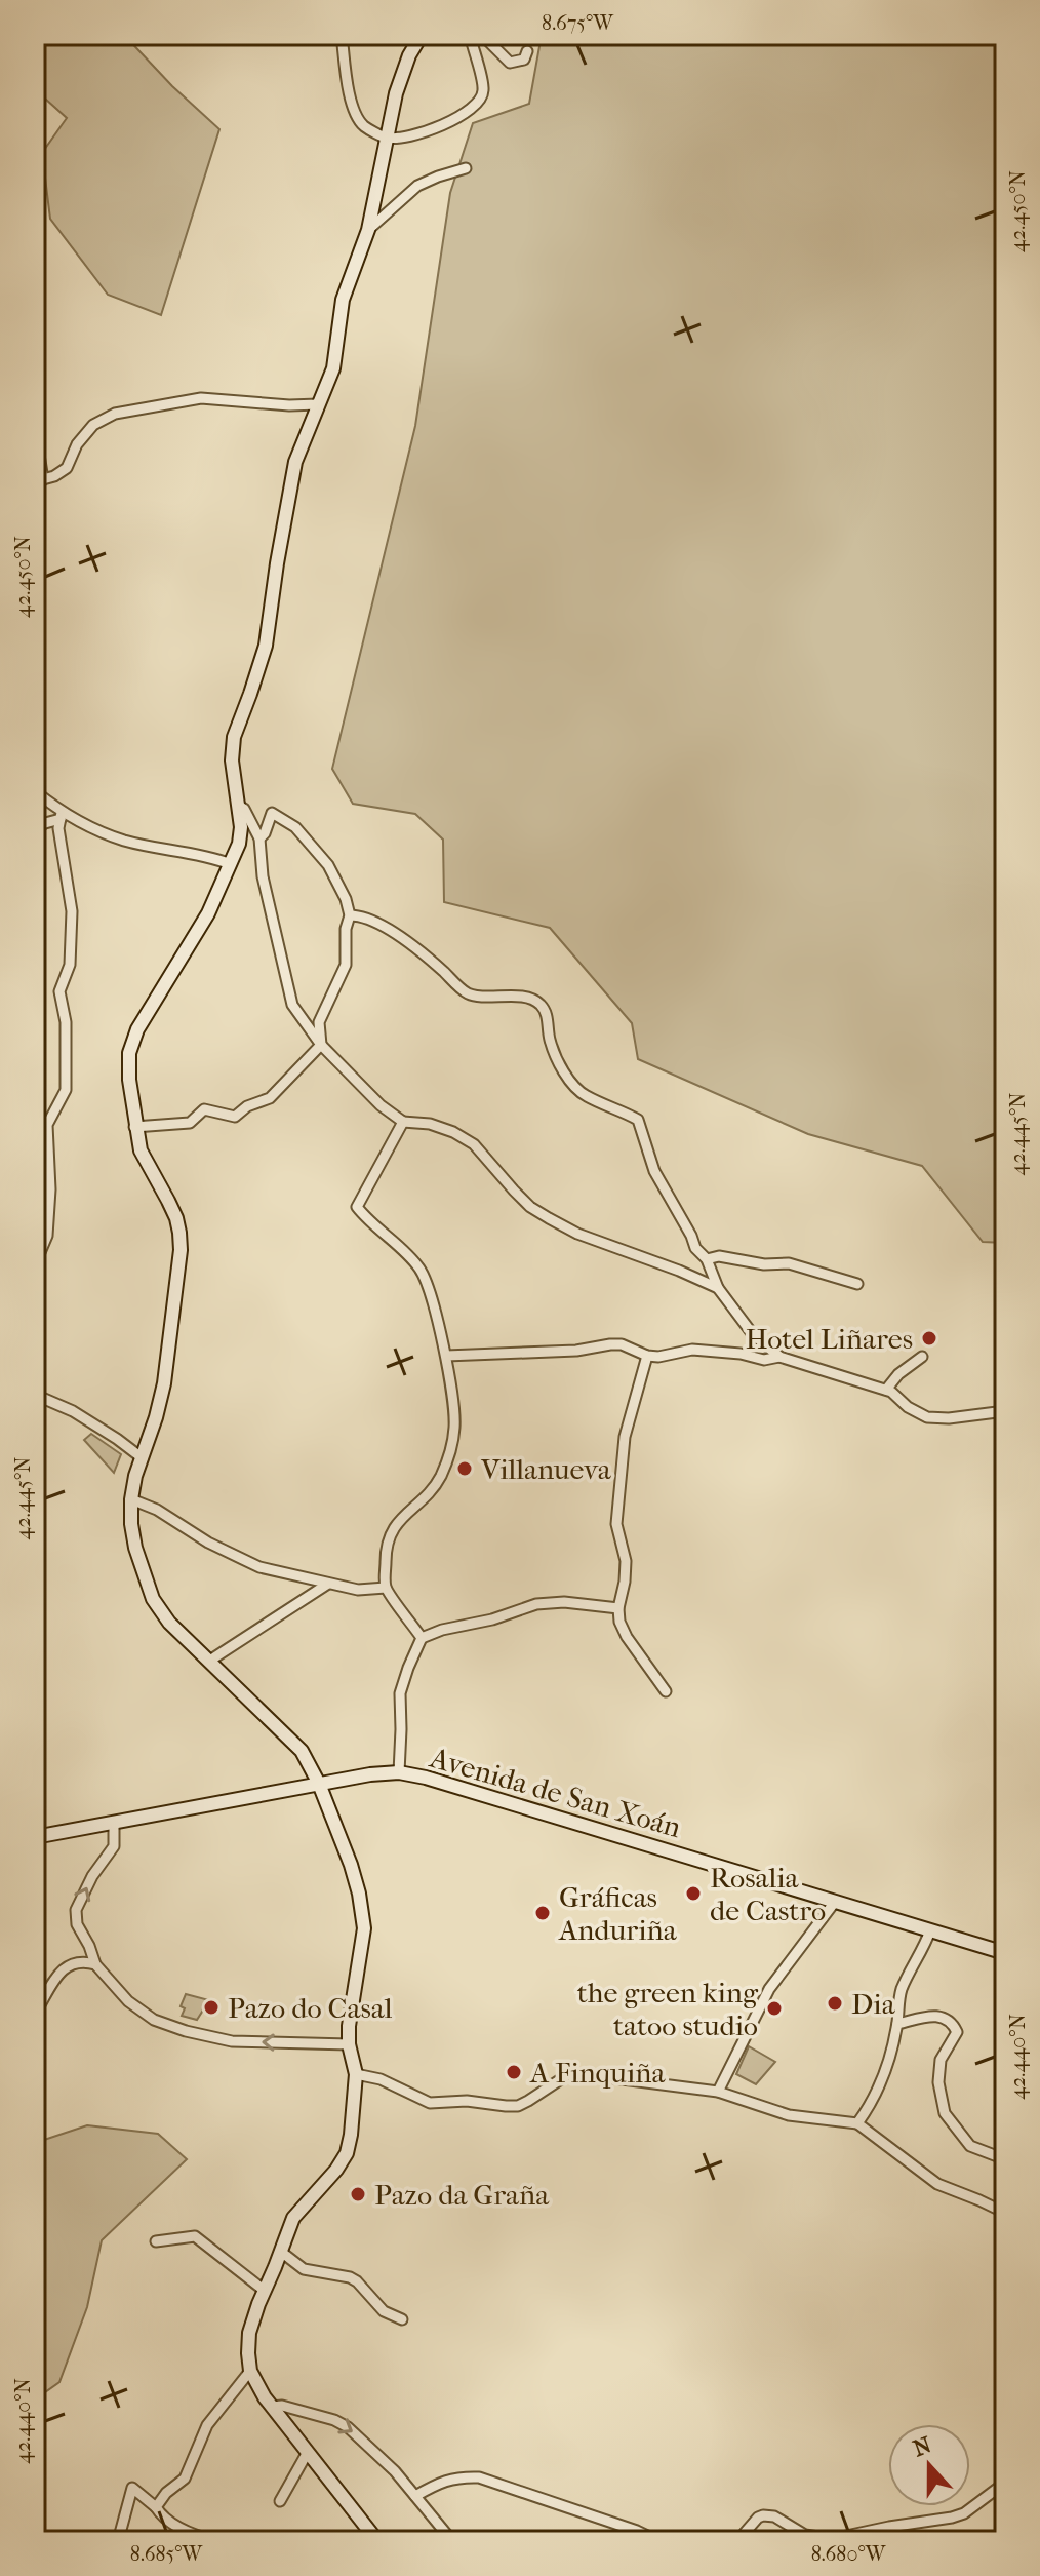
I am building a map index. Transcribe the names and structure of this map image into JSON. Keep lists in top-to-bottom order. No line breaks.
{"streets":{"street":["Avenida de San Xoán"]},"places":["Hotel Liñares","Villanueva","Rosalia de Castro","Gráficas Anduriña","Dia","Pazo do Casal","the green king tatoo studio","A Finquiña","Pazo da Graña"],"north":"top","coordinates":["8.675°W","42.450°N","42.445°N","42.440°N","8.685°W","8.680°W"]}
